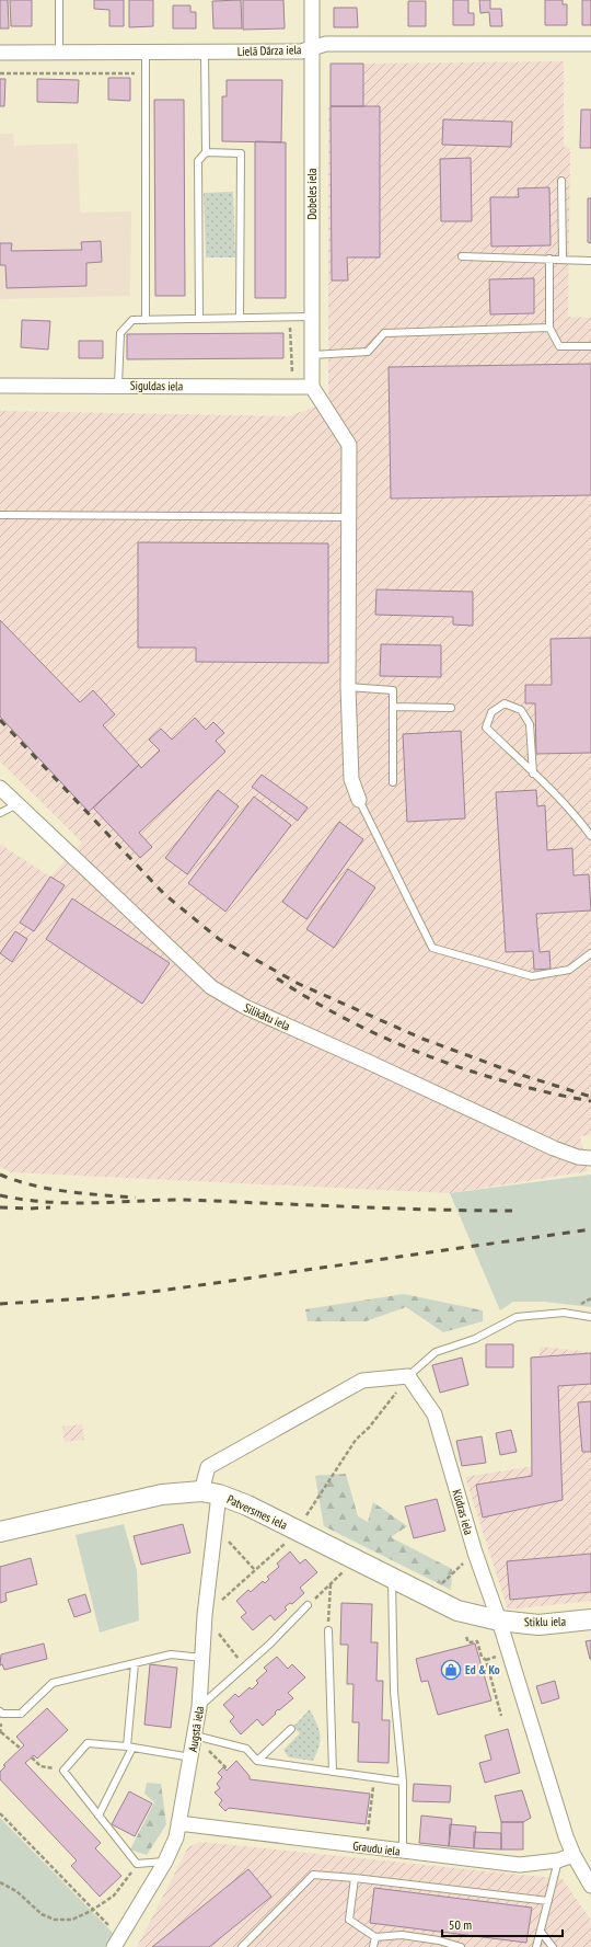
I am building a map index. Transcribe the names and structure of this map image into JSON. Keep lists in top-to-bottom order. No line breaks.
{"streets":{"street":["Lielā Dārza iela","Dobeles iela","Siguldas iela","Silikātu iela","Patversmes iela","Kūdras iela","Stiklu iela","Augstā iela","Graudu iela"]},"crossings":[["Lielā Dārza iela","Dobeles iela"],["Dobeles iela","Siguldas iela"],["Patversmes iela","Kūdras iela"],["Patversmes iela","Stiklu iela"],["Patversmes iela","Augstā iela"],["Kūdras iela","Stiklu iela"],["Kūdras iela","Graudu iela"],["Augstā iela","Graudu iela"]],"places":{"shop":["Ed & Ko"]},"scale_bar":"50 m"}
